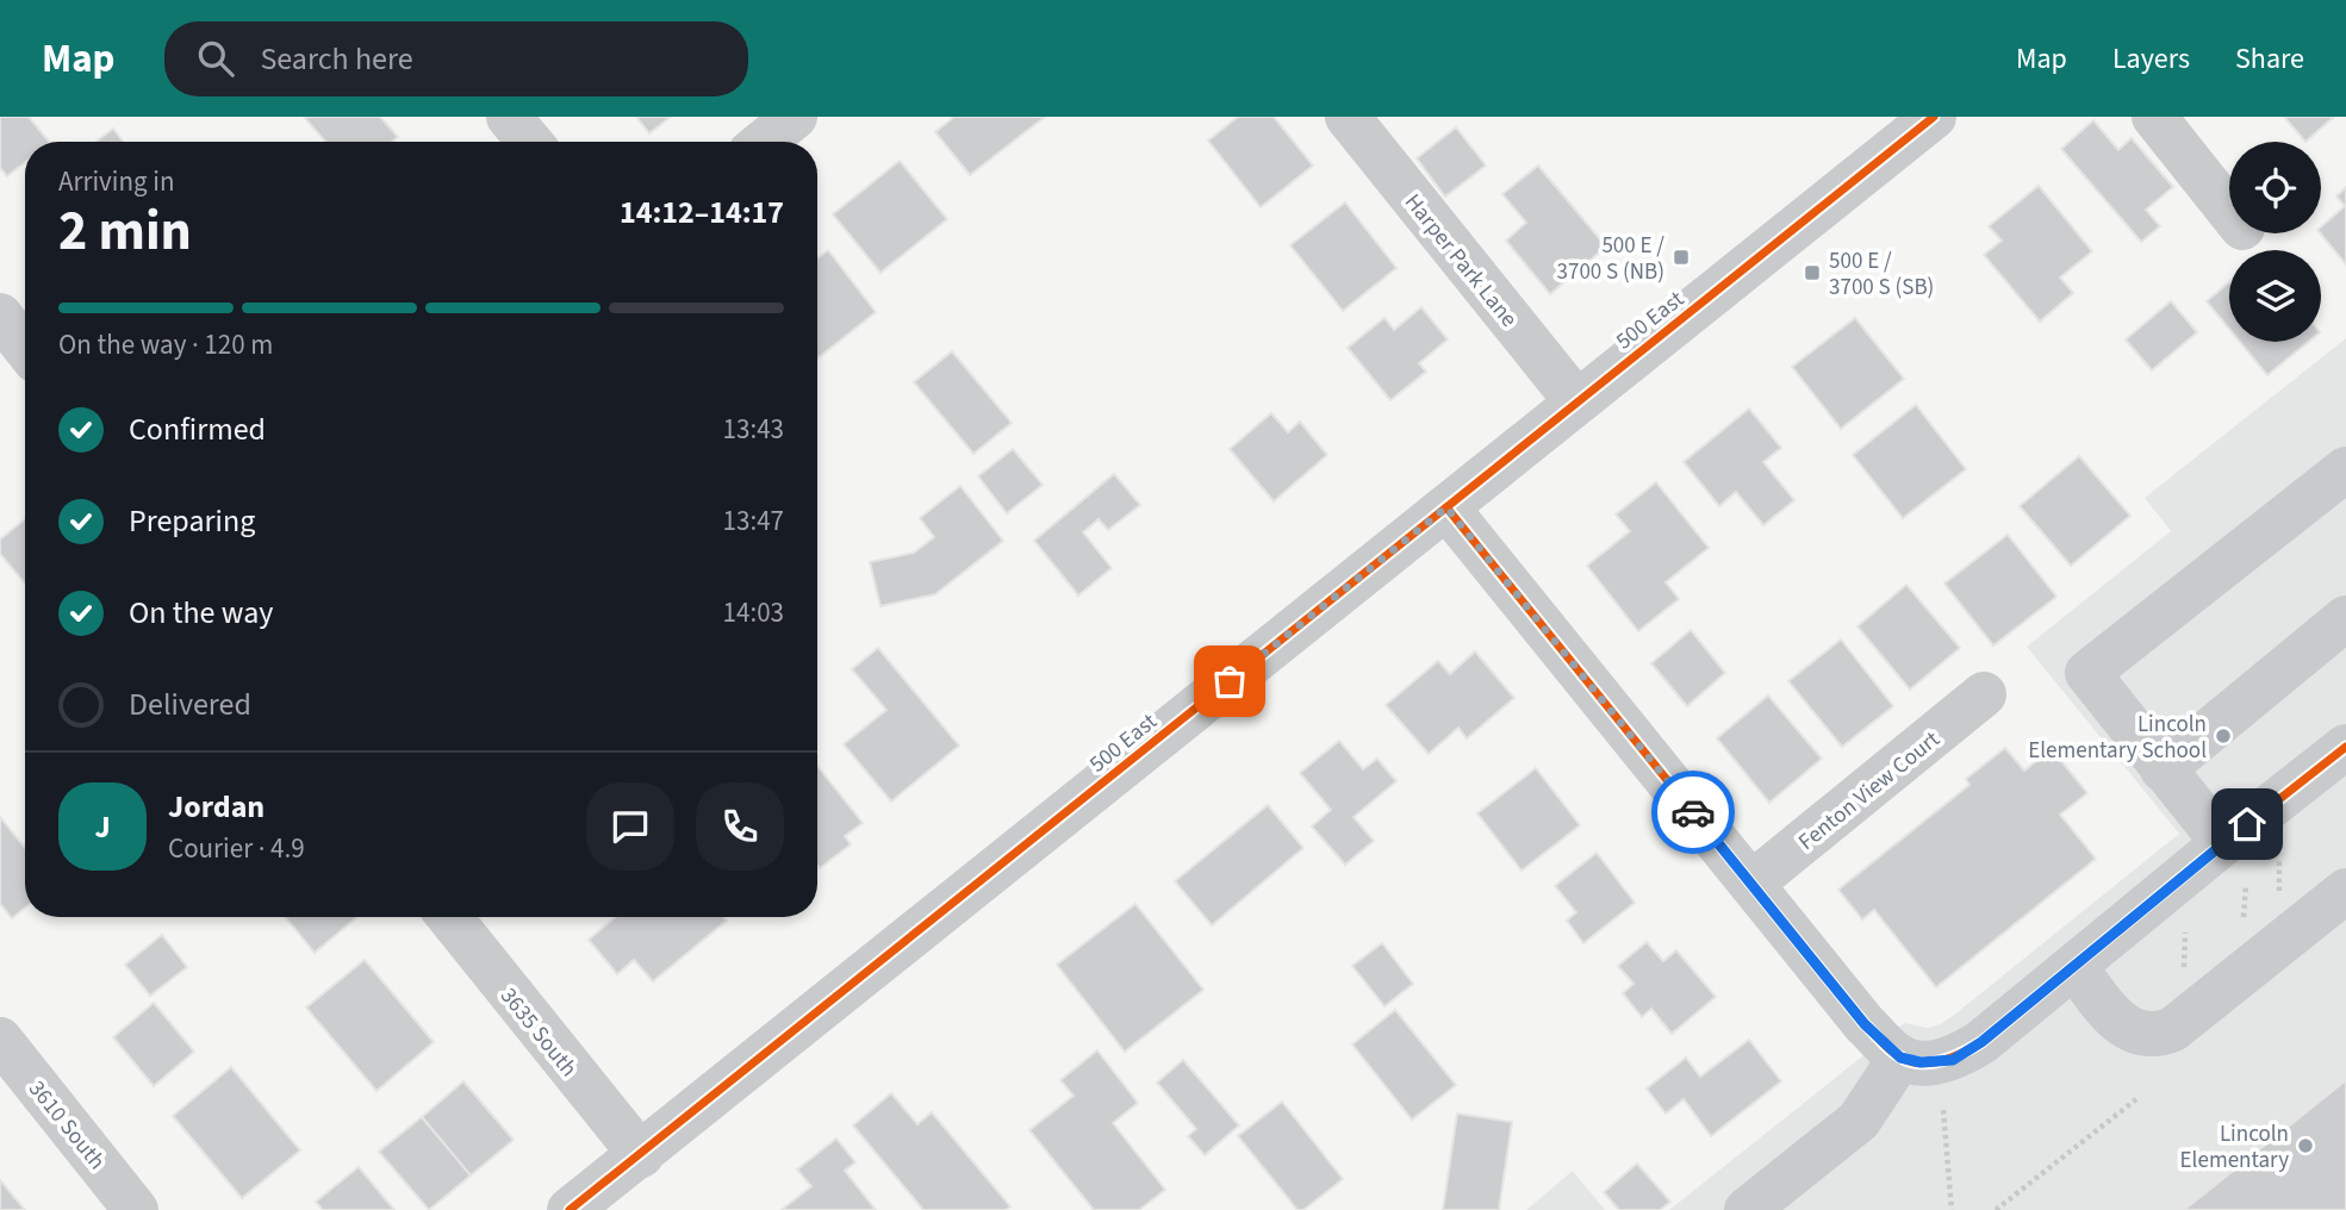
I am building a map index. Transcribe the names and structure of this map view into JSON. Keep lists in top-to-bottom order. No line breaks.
{"streets":{"street":["Harper Park Lane","500 East","Fenton View Court","3635 South","3610 South"]},"crossings":[["Harper Park Lane","500 East"],["500 East","3635 South"]],"places":{"transit":["500 E / 3700 S (NB)","500 E / 3700 S (SB)"],"other":["Lincoln Elementary School","Lincoln Elementary"]},"page":{"header":"Map","search":"Search here","nav":["Map","Layers","Share"],"heading":["2 min","Arriving in","14:12–14:17"],"panel":["Jordan","Courier · 4.9"],"bar":"On the way · 120 m","list":[["Confirmed","13:43"],["Preparing","13:47"],["On the way","14:03"],"Delivered"],"round":"J"}}
